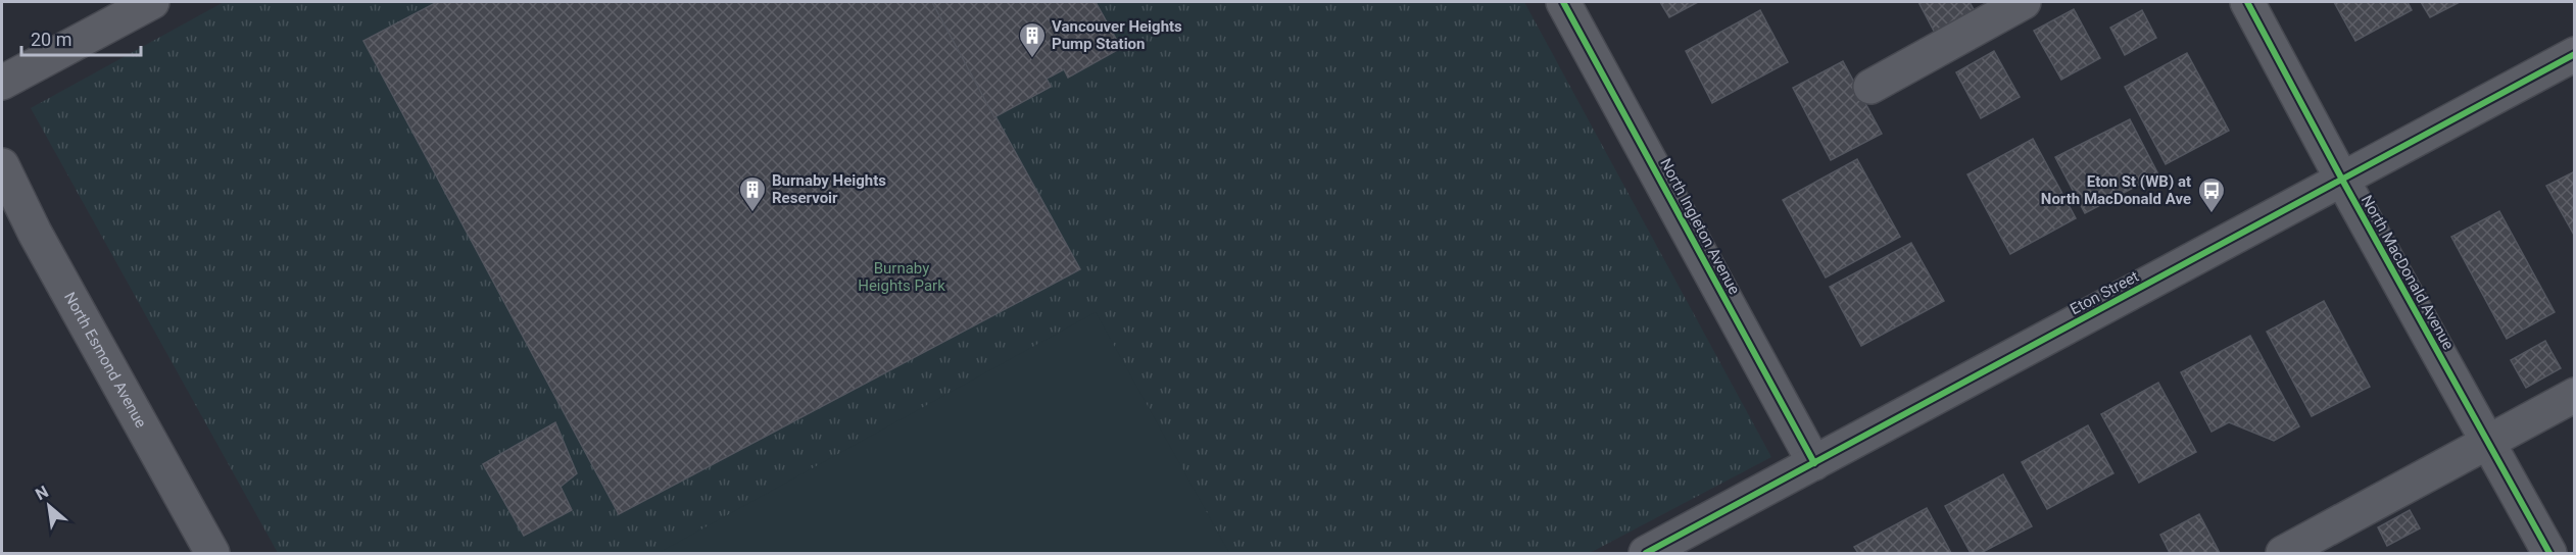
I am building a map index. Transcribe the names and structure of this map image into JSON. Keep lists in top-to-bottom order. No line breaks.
{"streets":{"street":["North Ingleton Avenue","North MacDonald Avenue","Eton Street","North Esmond Avenue"]},"crossings":[["North Ingleton Avenue","Eton Street"],["North MacDonald Avenue","Eton Street"]],"parks":["Burnaby Heights Park"],"places":{"building":["Vancouver Heights Pump Station","Burnaby Heights Reservoir"],"bus stop":["Eton St (WB) at North MacDonald Ave"]},"scale_bar":"20 m","north":"top left"}
